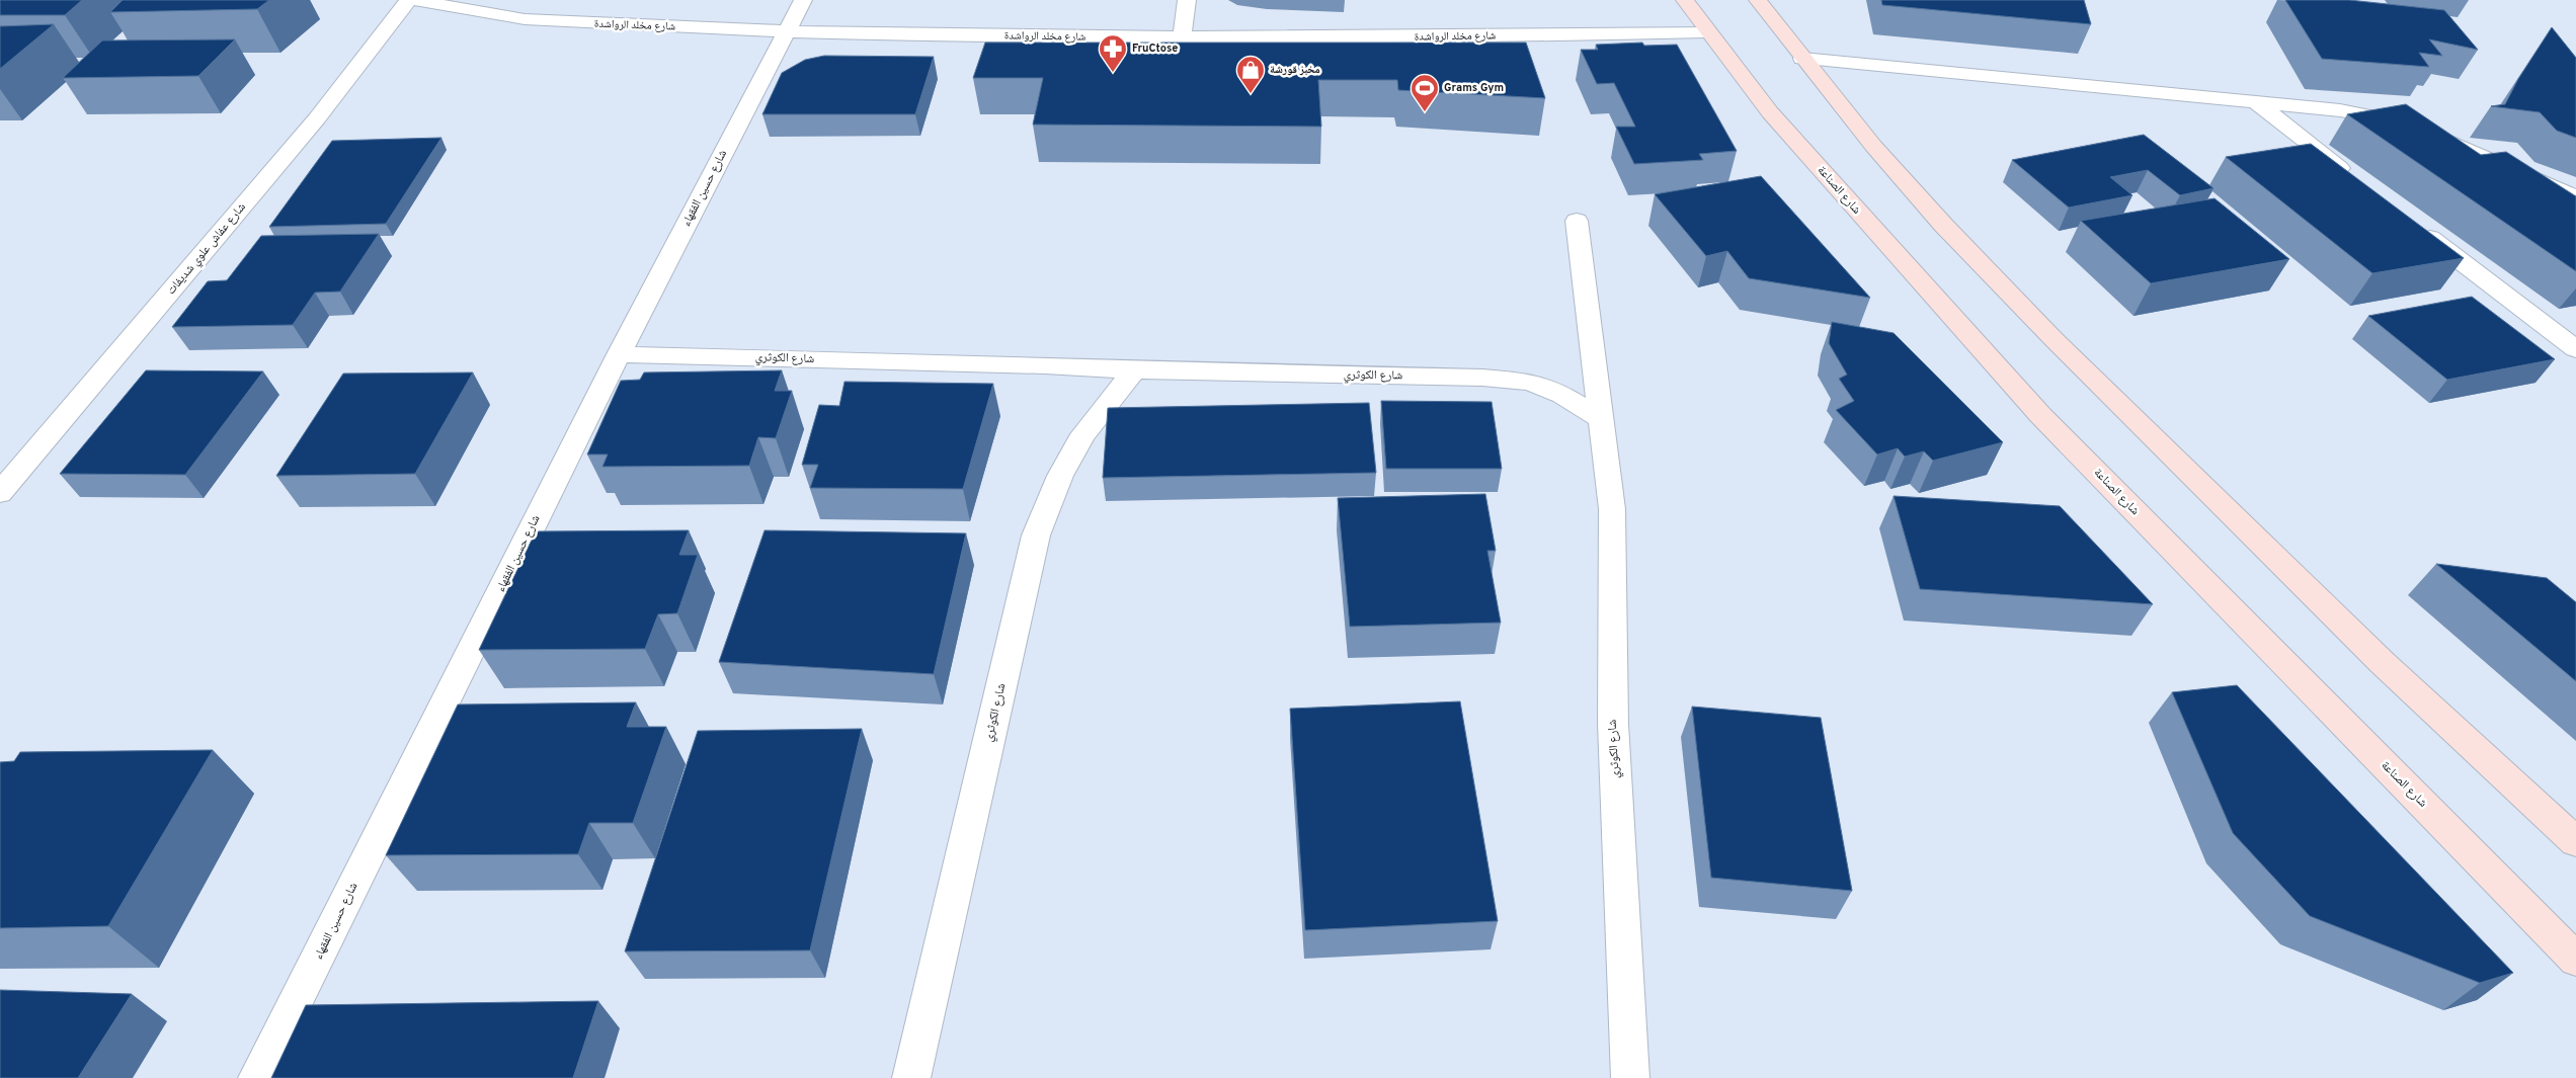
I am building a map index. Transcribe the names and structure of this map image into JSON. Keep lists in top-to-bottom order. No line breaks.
{"streets":{"main road":["شارع الصناعة"],"street":["شارع مخلد الرواشدة","شارع حسين الفقهاء","شارع عفاش علوي شديفات","شارع الكوثري"]},"crossings":[["شارع مخلد الرواشدة","شارع حسين الفقهاء"],["شارع مخلد الرواشدة","شارع الصناعة"],["شارع حسين الفقهاء","شارع الكوثري"]],"places":{"pharmacy":["FruCtose"],"shop":["مخبز قورشة"],"sports":["Grams Gym"]}}
